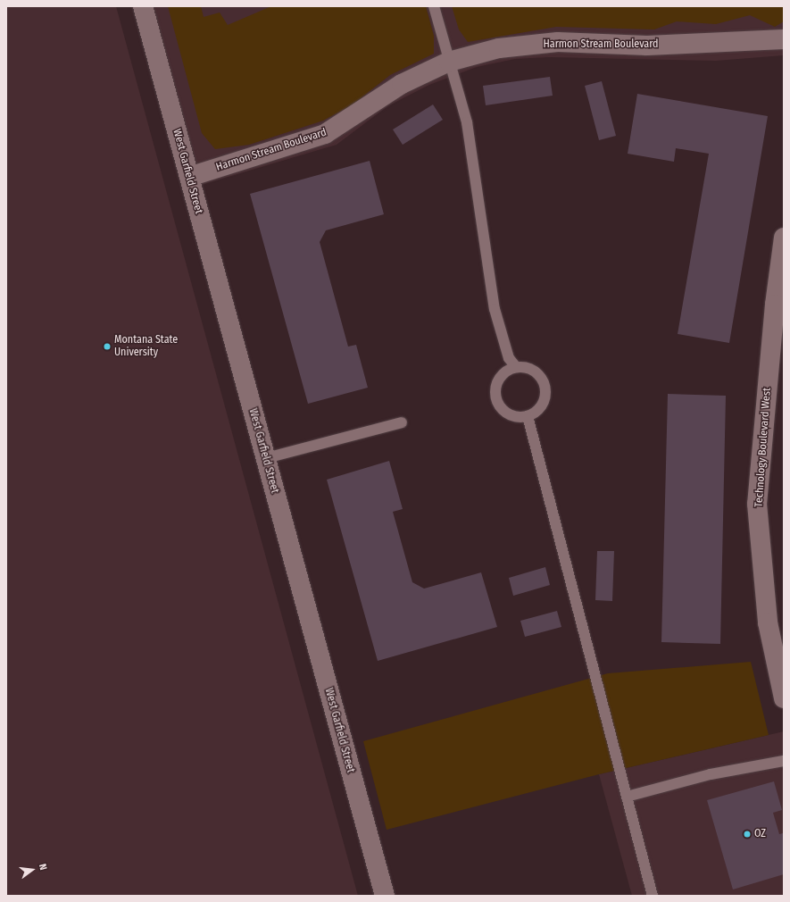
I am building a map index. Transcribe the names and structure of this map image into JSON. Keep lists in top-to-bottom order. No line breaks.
{"streets":{"street":["Harmon Stream Boulevard","West Garfield Street","Technology Boulevard West"]},"crossings":[["Harmon Stream Boulevard","West Garfield Street"]],"places":["Montana State University","OZ"],"north":"right"}
